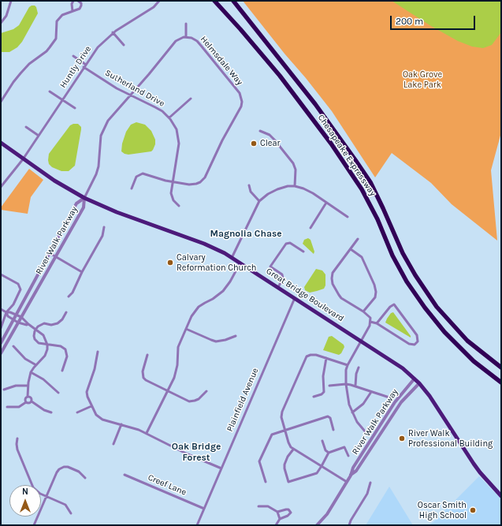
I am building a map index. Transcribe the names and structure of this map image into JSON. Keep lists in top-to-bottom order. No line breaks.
{"streets":{"highway":["Chesapeake Expressway"],"main road":["Great Bridge Boulevard"],"street":["Helmsdale Way","Huntly Drive","Sutherland Drive","River Walk Parkway","Plainfield Avenue","Creef Lane"]},"crossings":[["Helmsdale Way","Sutherland Drive"],["Helmsdale Way","River Walk Parkway"],["Helmsdale Way","Great Bridge Boulevard"],["Huntly Drive","Sutherland Drive"],["Huntly Drive","Great Bridge Boulevard"],["River Walk Parkway","Great Bridge Boulevard"],["Great Bridge Boulevard","Plainfield Avenue"],["Plainfield Avenue","Creef Lane"]],"districts":["Magnolia Chase","Oak Bridge Forest"],"parks":["Oak Grove Lake Park"],"places":["Clear","Calvary Reformation Church","River Walk Professional Building","Oscar Smith High School"],"scale_bar":"200 m","north":"top"}
